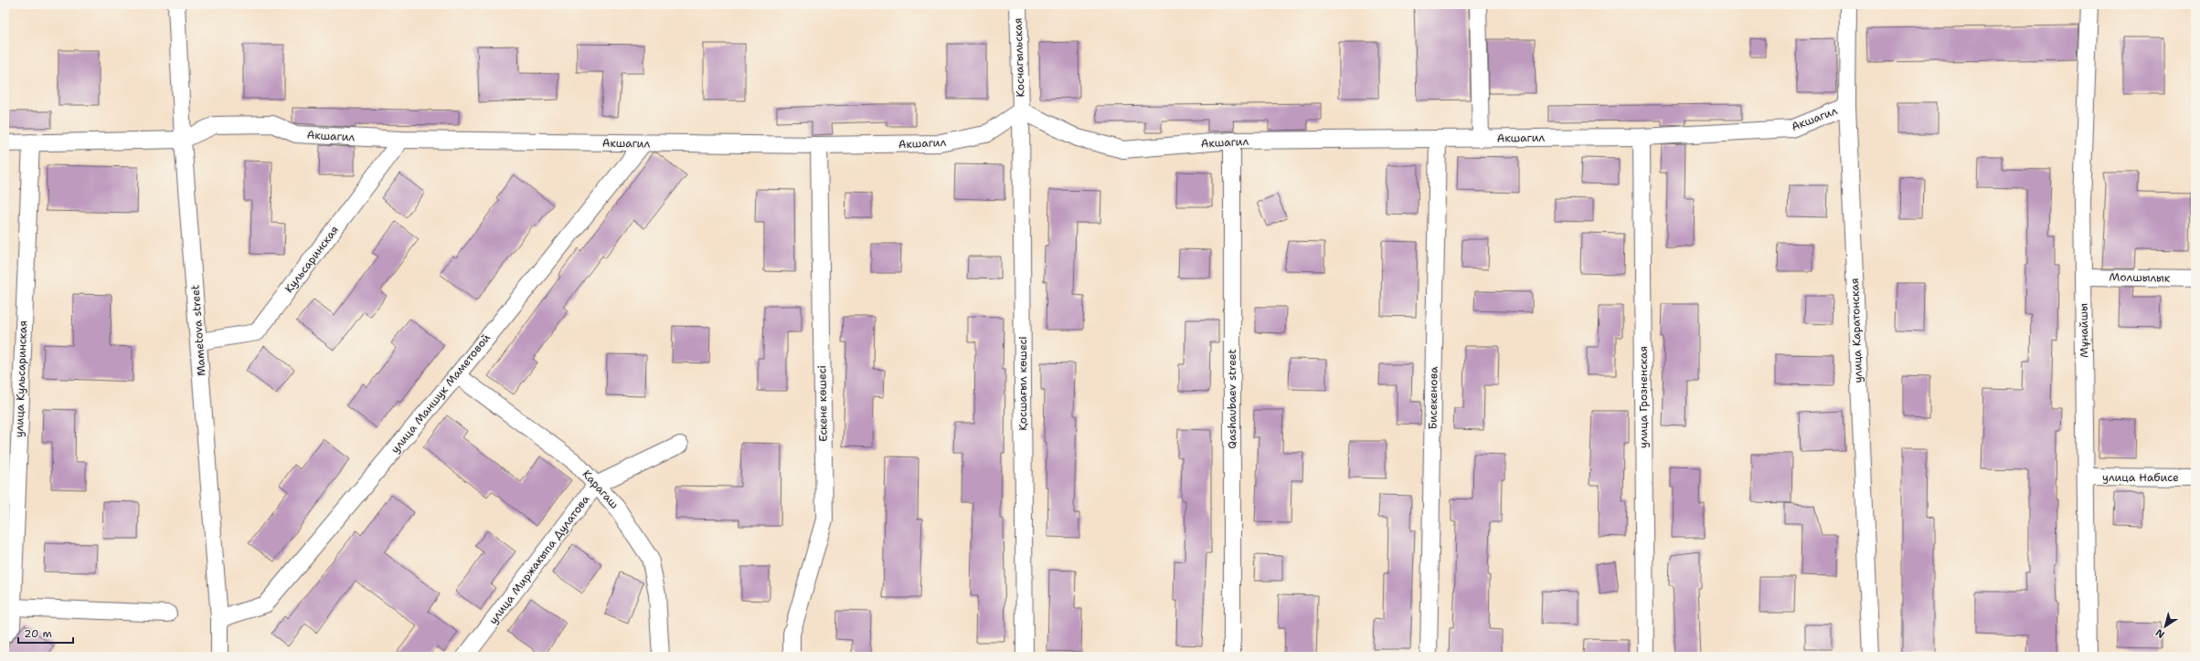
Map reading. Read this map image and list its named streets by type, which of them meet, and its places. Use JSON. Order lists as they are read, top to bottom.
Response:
{
  "streets": {
    "street": [
      "Косчагыльская",
      "Акшагил",
      "Кульсаринская",
      "Молшылык",
      "Mametova street",
      "улица Каратонская",
      "Мұнайшы",
      "улица Кульсаринская",
      "Қосшағыл көшесі",
      "улица Маншук Маметовой",
      "улица Грозненская",
      "Бисекенова",
      "Qashaubaev street",
      "Ескене көшесі",
      "улица Набисе",
      "Карагаш",
      "улица Миржакыпа Дулатова"
    ]
  },
  "crossings": [
    ["Косчагыльская", "Акшагил"],
    ["Косчагыльская", "Қосшағыл көшесі"],
    ["Акшагил", "Кульсаринская"],
    ["Акшагил", "Mametova street"],
    ["Акшагил", "улица Каратонская"],
    ["Акшагил", "улица Кульсаринская"],
    ["Акшагил", "Қосшағыл көшесі"],
    ["Акшагил", "улица Маншук Маметовой"],
    ["Акшагил", "улица Грозненская"],
    ["Акшагил", "Бисекенова"],
    ["Акшагил", "Qashaubaev street"],
    ["Акшагил", "Ескене көшесі"],
    ["Кульсаринская", "Mametova street"],
    ["Молшылык", "Мұнайшы"],
    ["Mametova street", "улица Маншук Маметовой"],
    ["Мұнайшы", "улица Набисе"],
    ["улица Маншук Маметовой", "Карагаш"],
    ["Карагаш", "улица Миржакыпа Дулатова"]
  ],
  "scale_bar": "20 m",
  "north": "bottom left"
}
